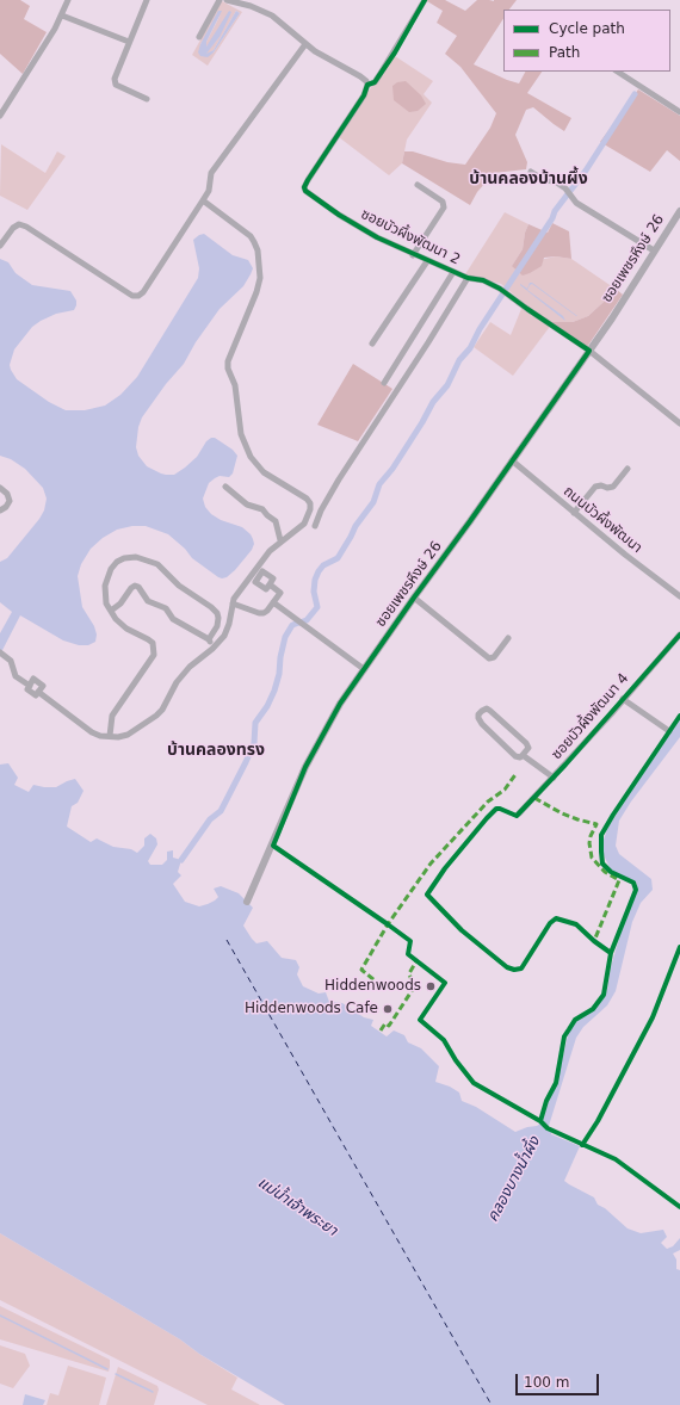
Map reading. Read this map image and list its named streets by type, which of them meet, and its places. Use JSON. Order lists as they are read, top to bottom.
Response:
{
  "streets": {
    "street": [
      "ซอยบัวผึ้งพัฒนา 2",
      "ซอยเพชรหึงษ์ 26",
      "ถนนบัวผึ้งพัฒนา",
      "ซอยบัวผึ้งพัฒนา 4"
    ]
  },
  "crossings": [
    ["ซอยบัวผึ้งพัฒนา 2", "ซอยเพชรหึงษ์ 26"],
    ["ซอยเพชรหึงษ์ 26", "ถนนบัวผึ้งพัฒนา"]
  ],
  "districts": ["บ้านคลองบ้านผึ้ง", "บ้านคลองทรง"],
  "water": ["คลองบางน้ำผึ้ง", "แม่น้ำเจ้าพระยา"],
  "places": ["Hiddenwoods", "Hiddenwoods Cafe"],
  "legend": ["Cycle path", "Path"],
  "scale_bar": "100 m"
}
